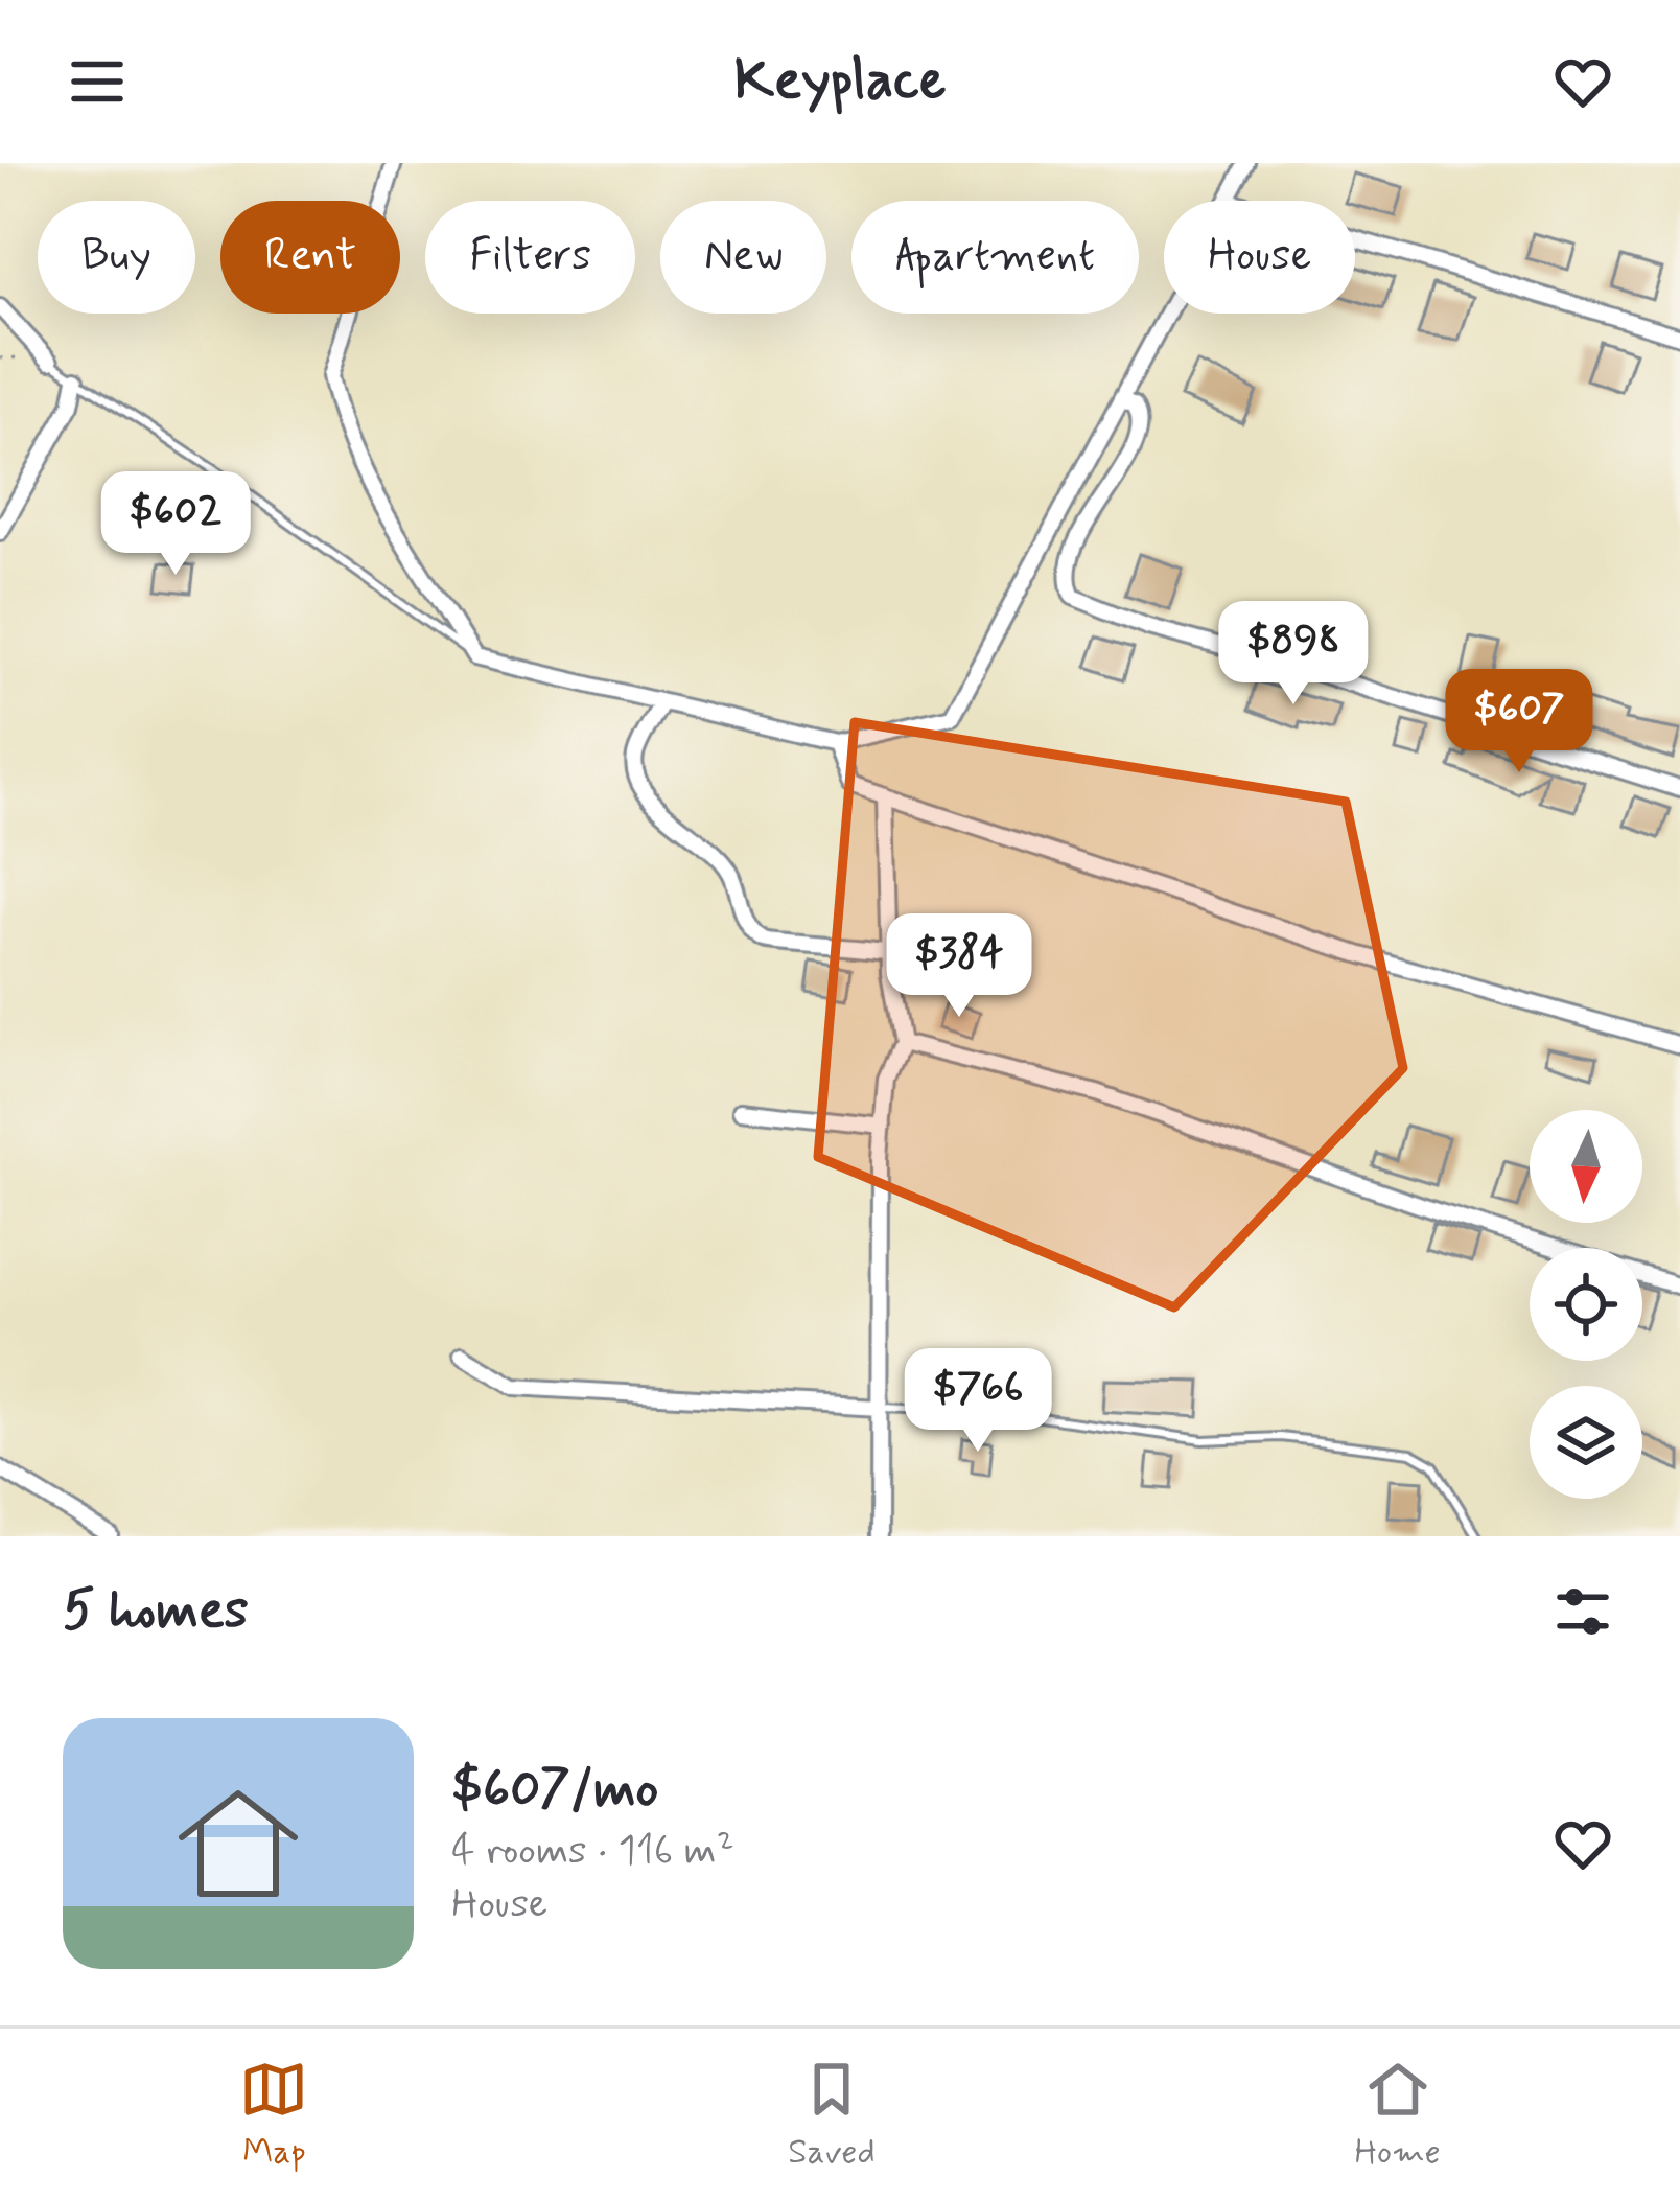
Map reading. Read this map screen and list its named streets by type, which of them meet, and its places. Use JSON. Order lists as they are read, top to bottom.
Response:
{
  "north": "bottom",
  "page": {
    "header": "Keyplace",
    "chip": [
      "Buy",
      "Rent",
      "Filters",
      "New",
      "Apartment",
      "House"
    ],
    "price": [
      "$602",
      "$898",
      "$607",
      "$384",
      "$766"
    ],
    "heading": "5 homes",
    "list": [
      {
        "name": "$607/mo",
        "note": "4 rooms · 116 m² · House"
      }
    ],
    "tabs": ["Map", "Saved", "Home"]
  }
}
